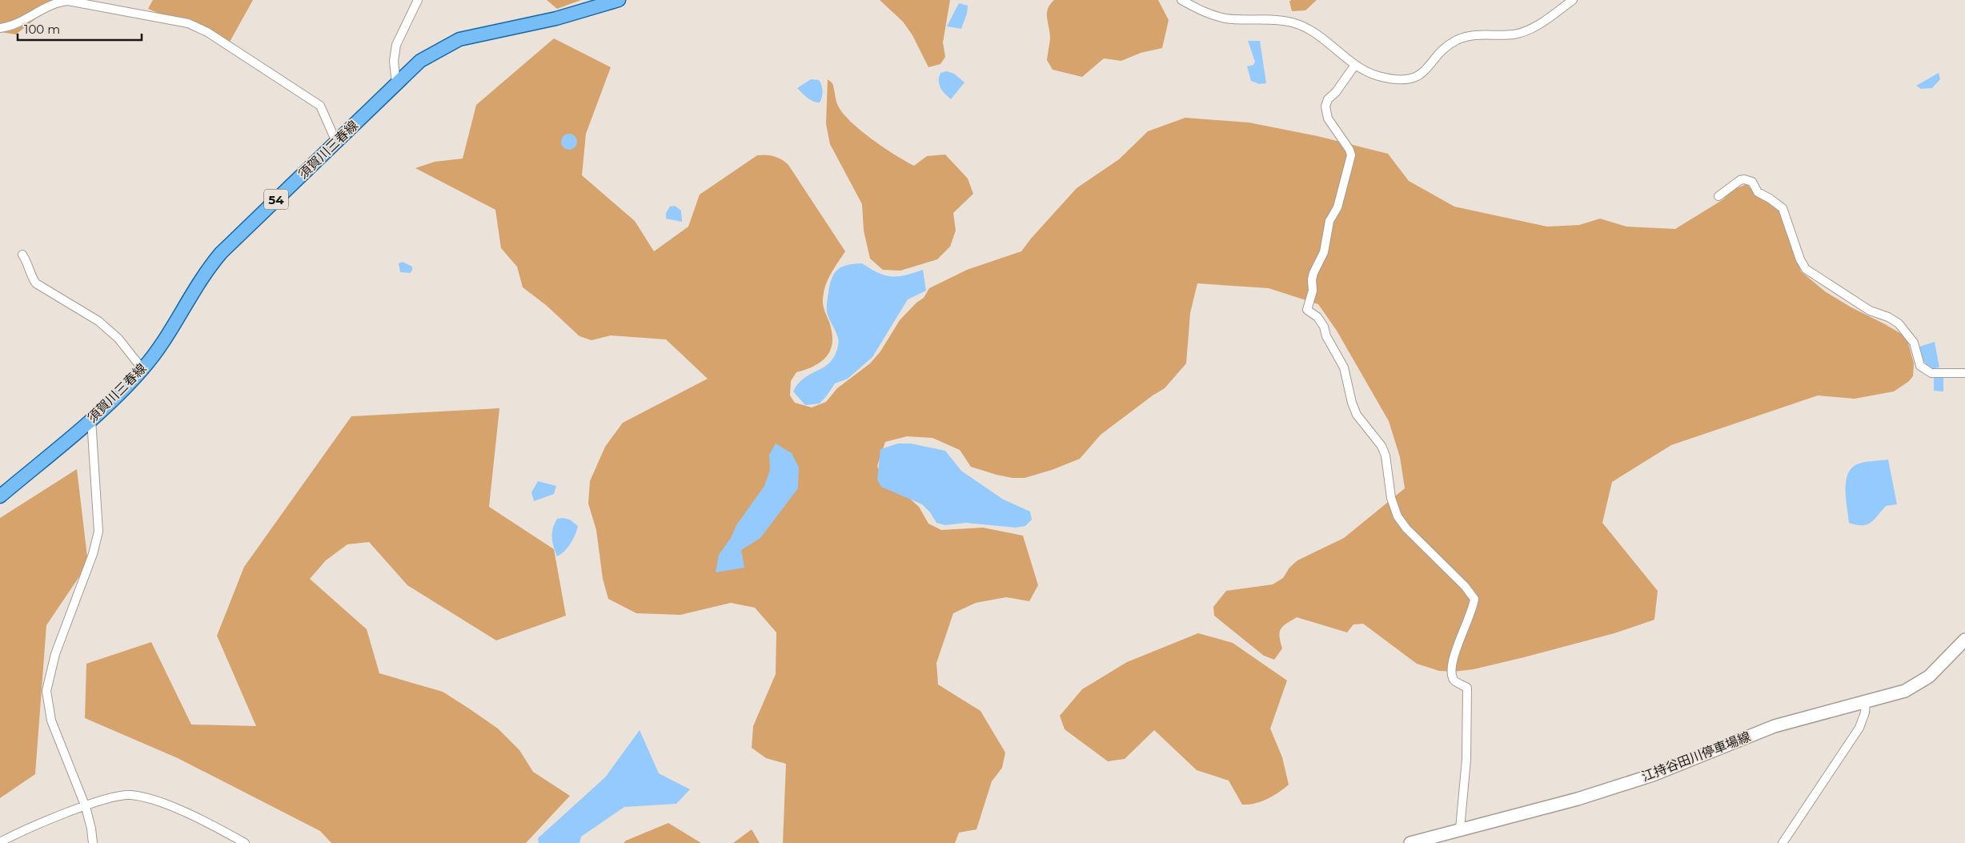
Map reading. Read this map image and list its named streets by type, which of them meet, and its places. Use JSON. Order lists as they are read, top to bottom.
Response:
{
  "streets": {
    "main road": ["須賀川三春線", "54", "江持谷田川停車場線"]
  },
  "scale_bar": "100 m"
}
